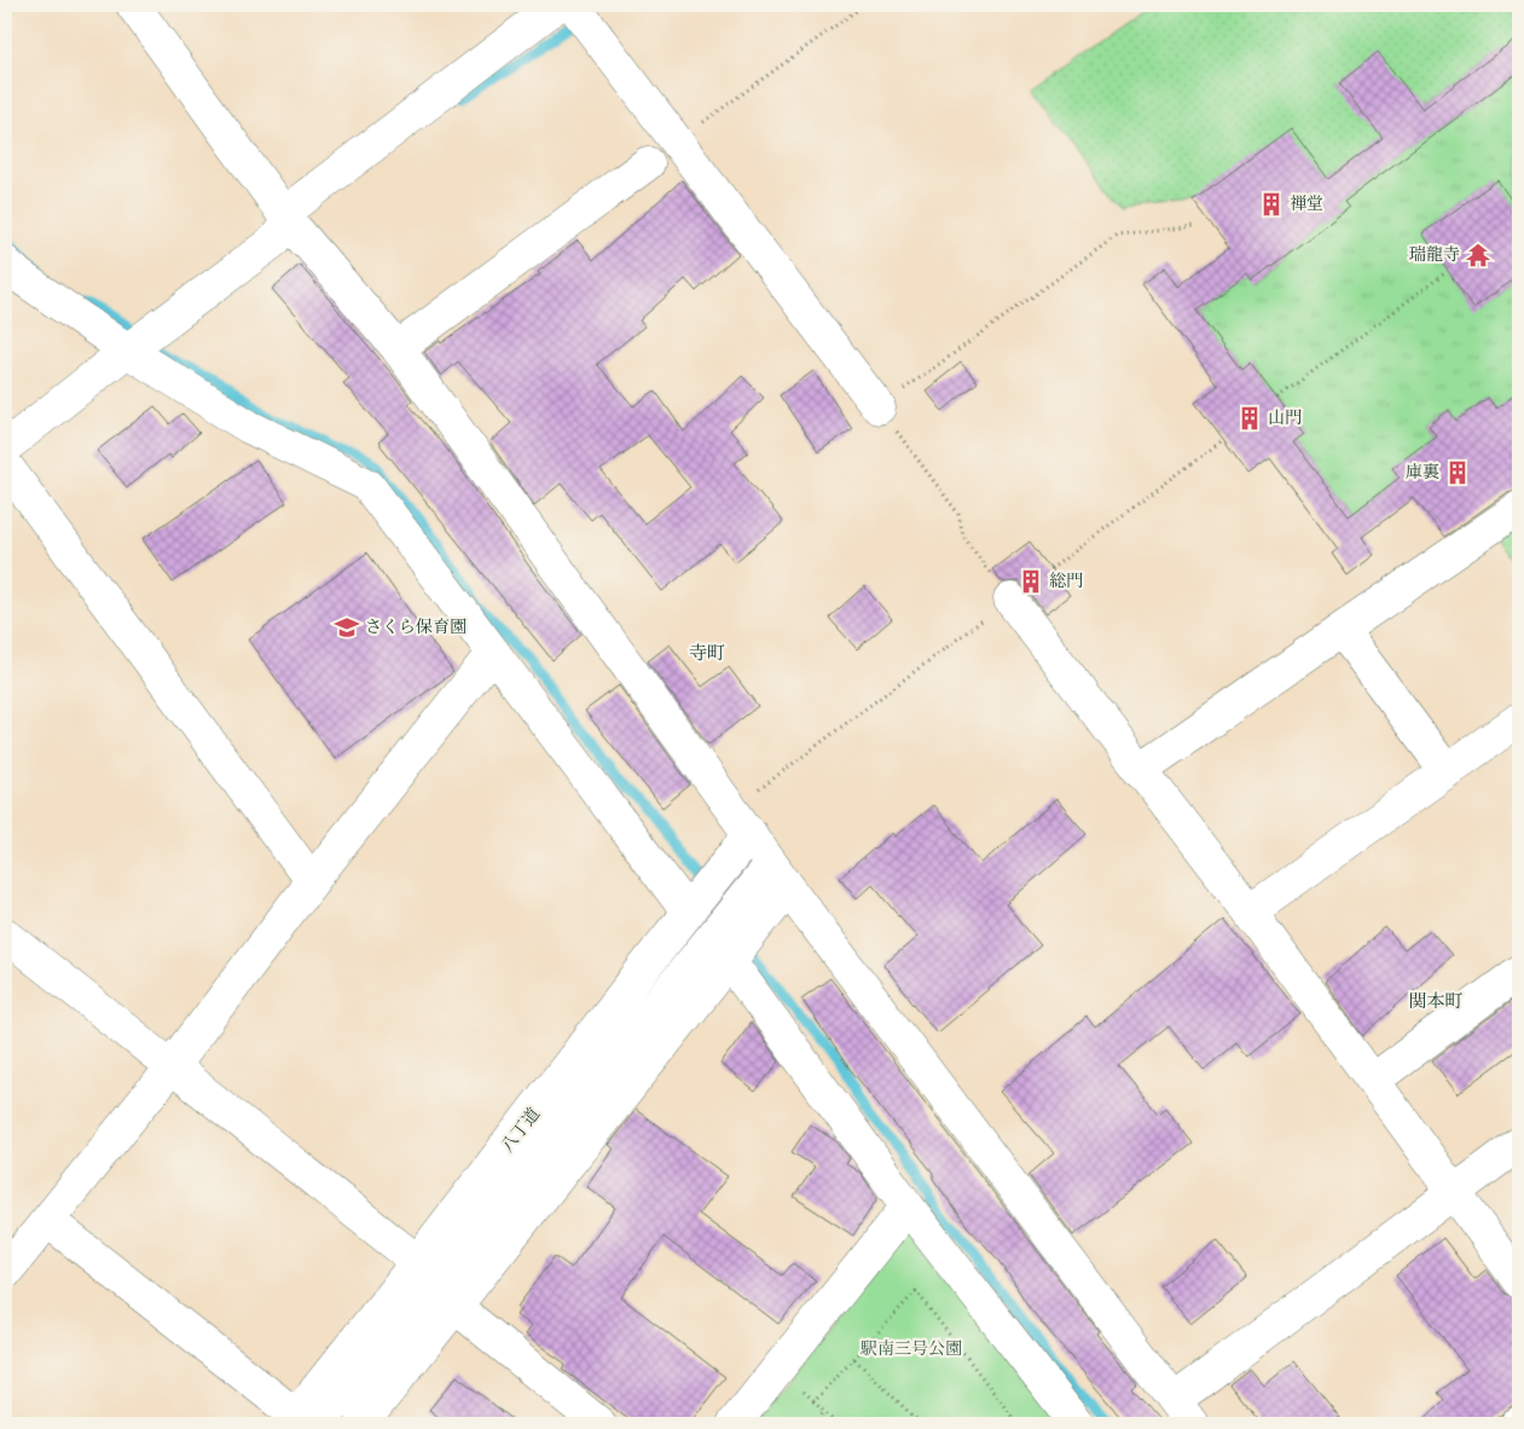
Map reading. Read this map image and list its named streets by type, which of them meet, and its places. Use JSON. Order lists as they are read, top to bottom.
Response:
{
  "streets": {
    "street": ["八丁道"]
  },
  "districts": ["寺町", "関本町"],
  "parks": ["駅南三号公園"],
  "places": {
    "building": [
      "禅堂",
      "山門",
      "庫裏",
      "総門"
    ],
    "temple": ["瑞龍寺"],
    "school or university": ["さくら保育園"]
  }
}
